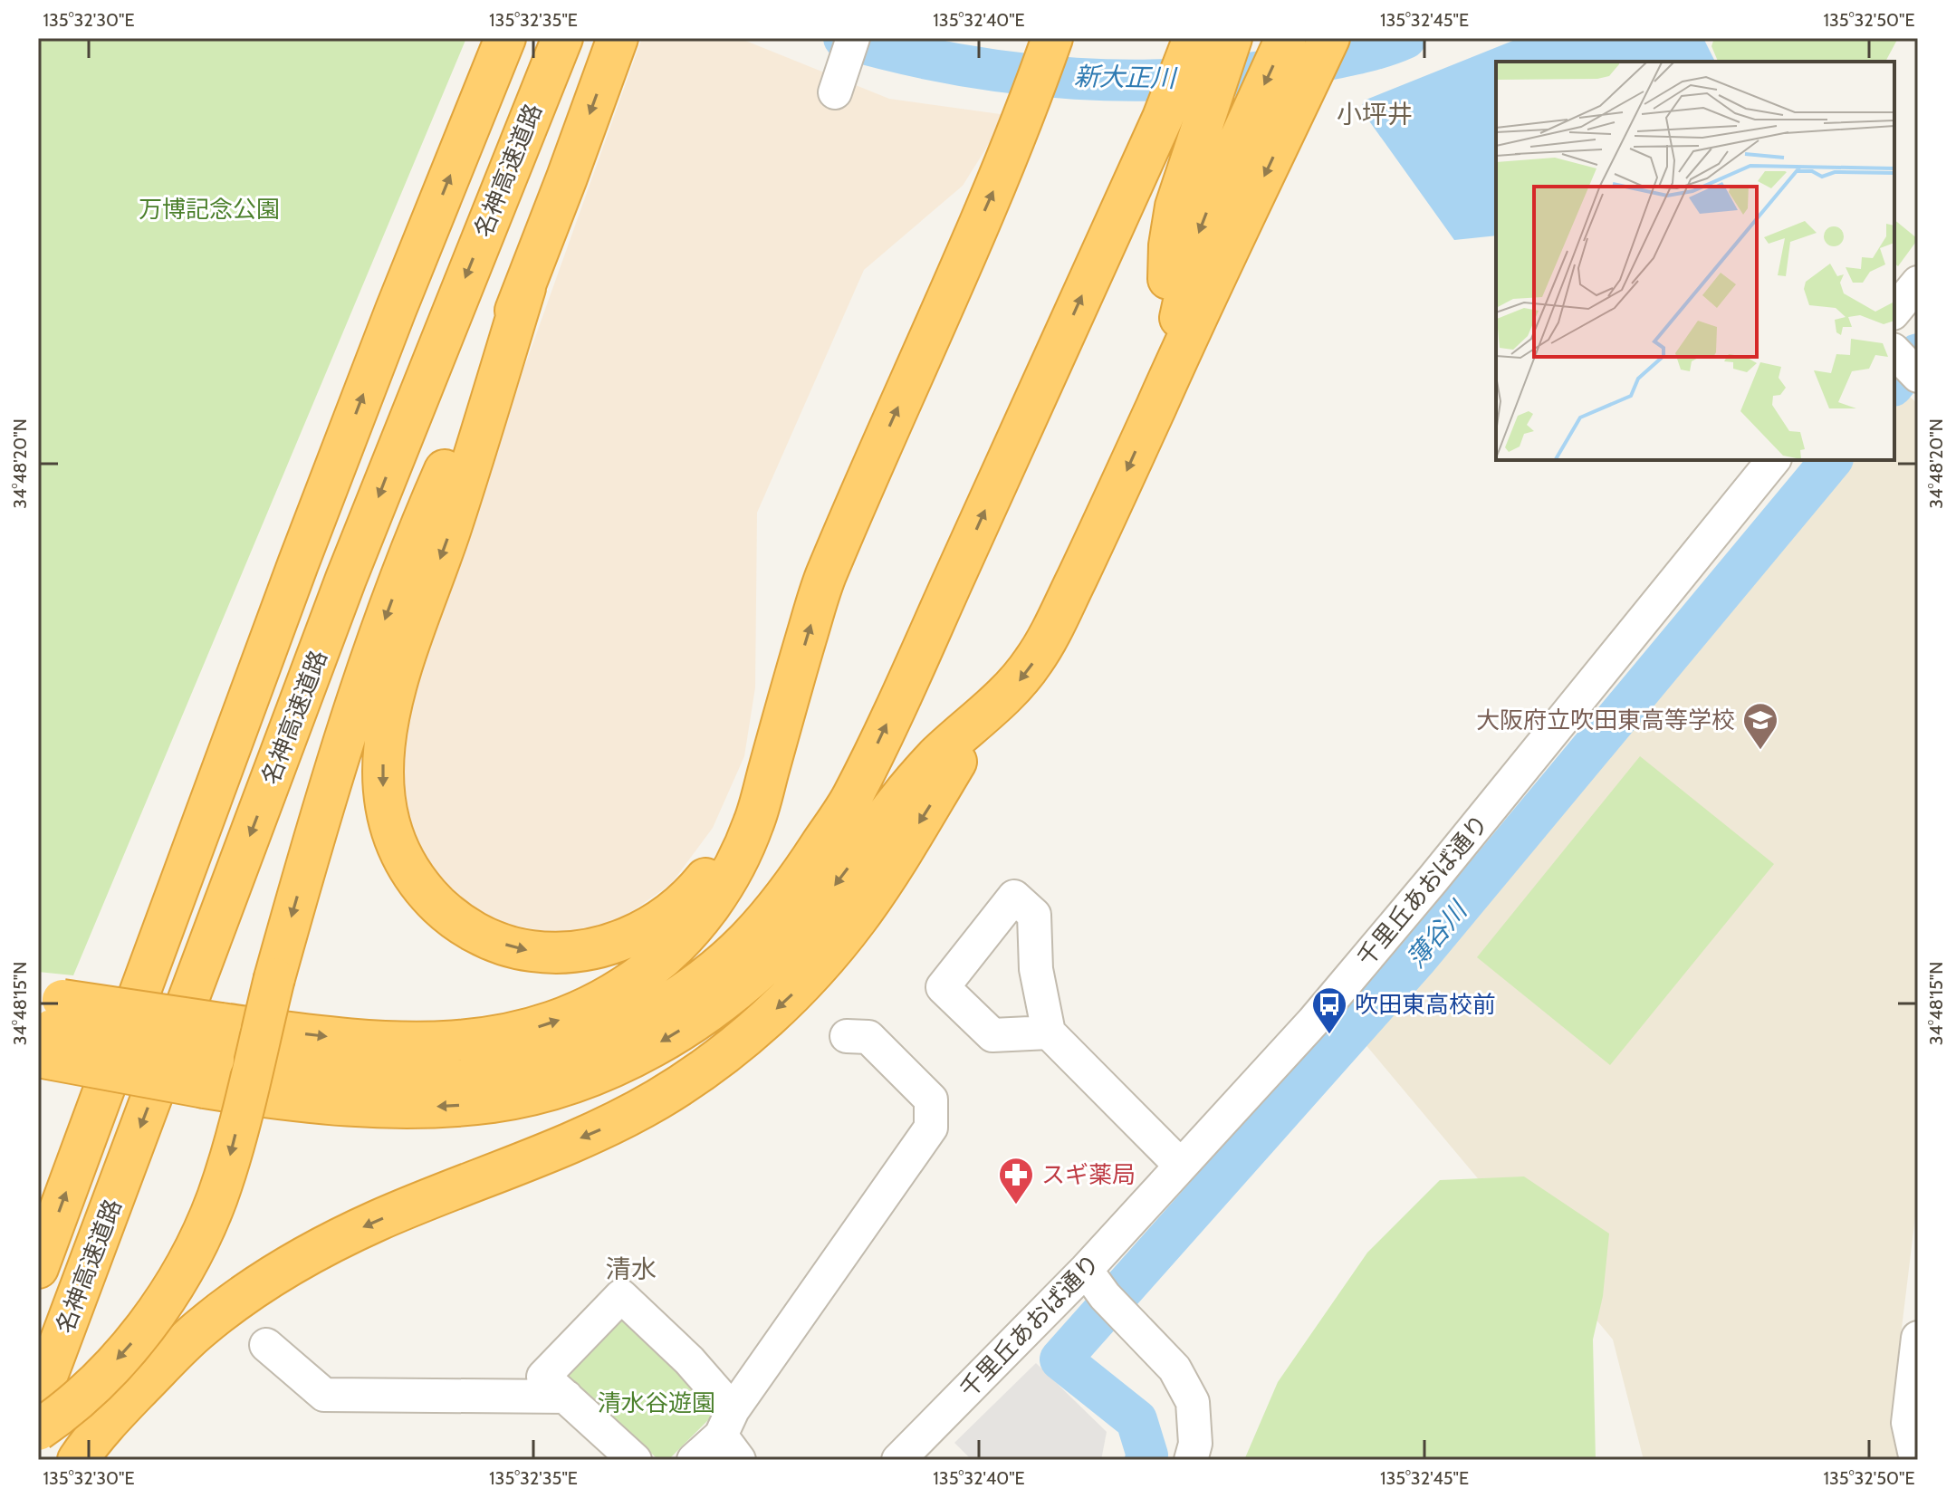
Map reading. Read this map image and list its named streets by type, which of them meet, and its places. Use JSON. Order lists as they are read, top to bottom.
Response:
{
  "streets": {
    "highway": ["名神高速道路"],
    "street": ["千里丘あおば通り"]
  },
  "districts": ["小坪井", "清水"],
  "water": ["新大正川", "薄谷川"],
  "parks": ["万博記念公園", "清水谷遊園"],
  "places": {
    "school or university": ["大阪府立吹田東高等学校"],
    "bus stop": ["吹田東高校前"],
    "pharmacy": ["スギ薬局"]
  },
  "coordinates": [
    "135°32'30\"E",
    "135°32'35\"E",
    "135°32'40\"E",
    "135°32'45\"E",
    "135°32'50\"E",
    "34°48'20\"N",
    "34°48'15\"N"
  ]
}
